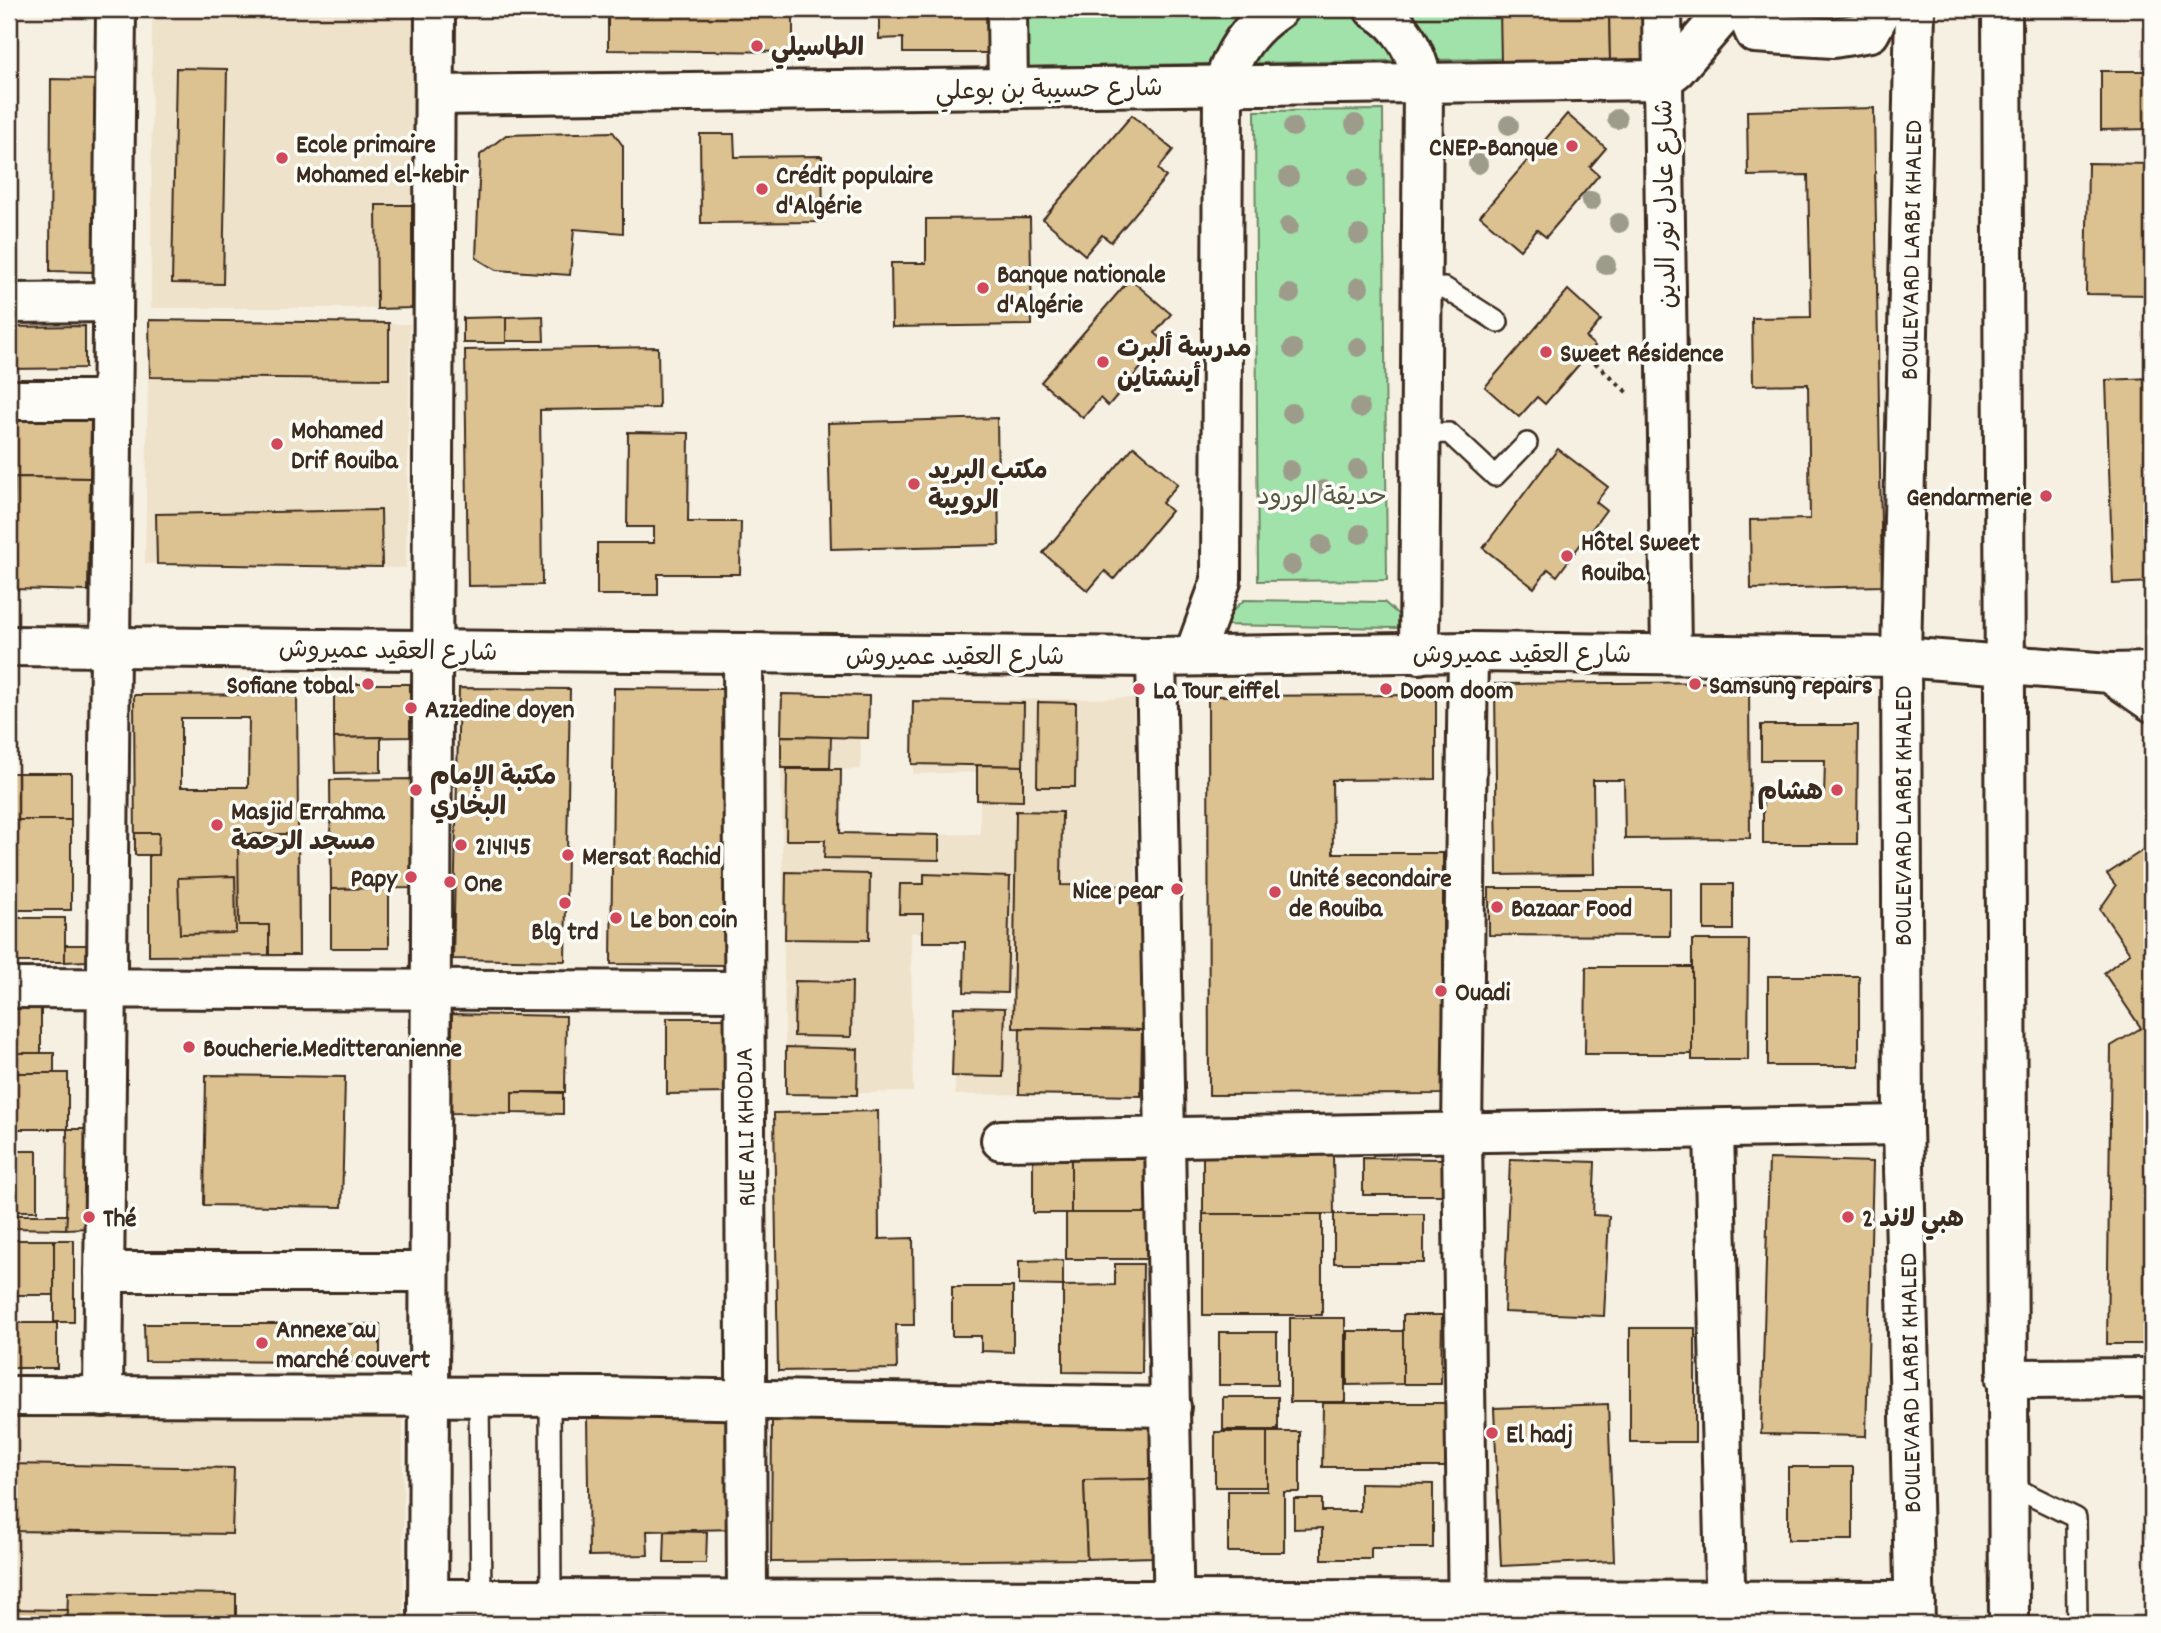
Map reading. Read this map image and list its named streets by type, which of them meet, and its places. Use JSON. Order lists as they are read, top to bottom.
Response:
{
  "streets": {
    "street": [
      "شارع حسيبة بن بوعلي",
      "شارع عادل نور الدين",
      "BOULEVARD LARBI KHALED",
      "شارع العقيد عميروش",
      "RUE ALI KHODJA"
    ]
  },
  "crossings": [
    ["شارع حسيبة بن بوعلي", "شارع عادل نور الدين"],
    ["شارع عادل نور الدين", "شارع العقيد عميروش"],
    ["BOULEVARD LARBI KHALED", "شارع العقيد عميروش"],
    ["شارع العقيد عميروش", "RUE ALI KHODJA"]
  ],
  "parks": ["حديقة الورود"],
  "places": [
    "الطاسيلي",
    "CNEP-Banque",
    "Ecole primaire Mohamed el-kebir",
    "Crédit populaire d'Algérie",
    "Banque nationale d'Algérie",
    "Sweet Résidence",
    "مدرسة ألبرت أينشتاين",
    "Mohamed Drif Rouiba",
    "مكتب البريد الرويبة",
    "Gendarmerie",
    "Hôtel Sweet Rouiba",
    "Sofiane tobal",
    "Samsung repairs",
    "La Tour eiffel",
    "Doom doom",
    "Azzedine doyen",
    "مكتبة الإمام البخاري",
    "هشام",
    "Masjid Errahma مسجد الرحمة",
    "214145",
    "Mersat Rachid",
    "Papy",
    "One",
    "Nice pear",
    "Unité secondaire de Rouiba",
    "Blg trd",
    "Bazaar Food",
    "Le bon coin",
    "Ouadi",
    "Boucherie.Meditteranienne",
    "Thé",
    "هبي لاند 2",
    "Annexe au marché couvert",
    "El hadj"
  ]
}
